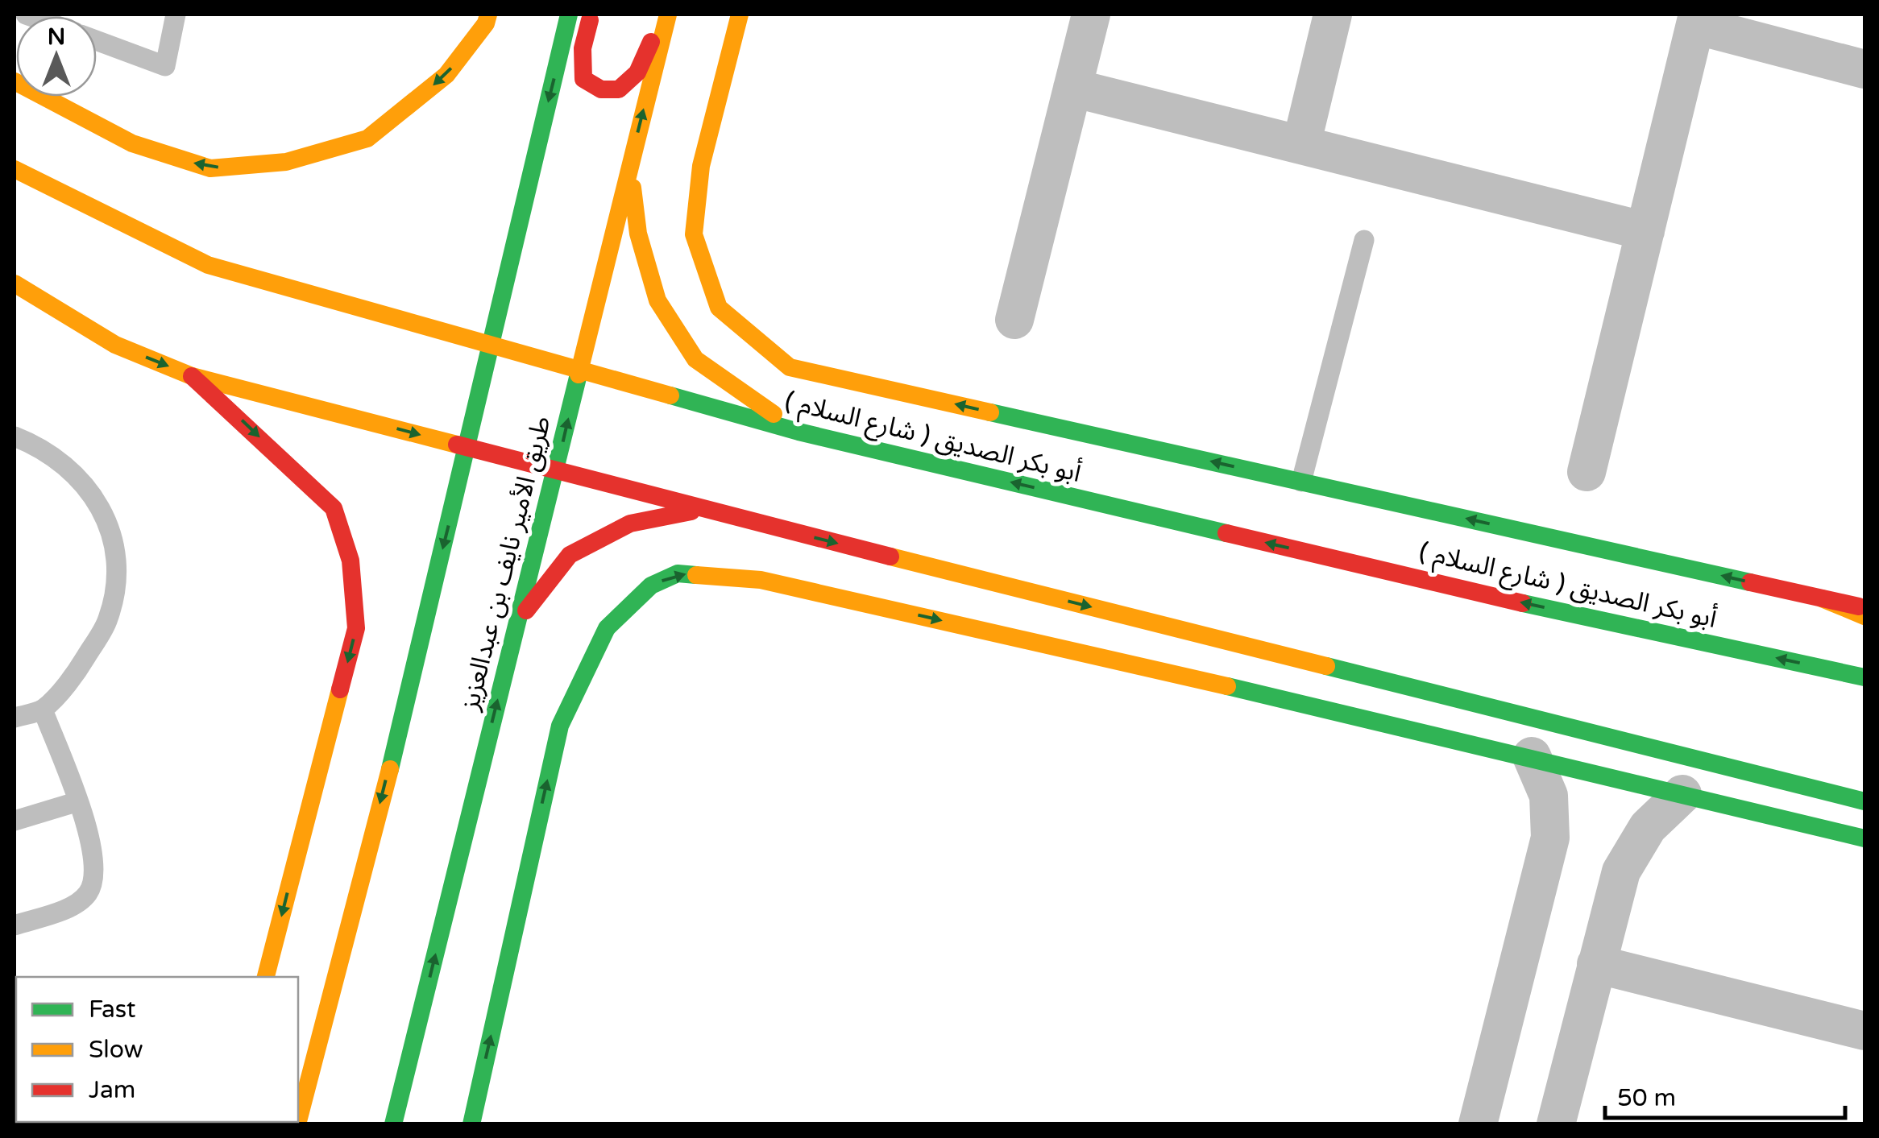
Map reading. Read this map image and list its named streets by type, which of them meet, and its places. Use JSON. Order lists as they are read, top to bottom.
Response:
{
  "streets": {
    "main road": ["( شارع السلام ) أبو بكر الصديق", "طريق الأمير نايف بن عبدالعزيز"]
  },
  "crossings": [
    ["( شارع السلام ) أبو بكر الصديق", "طريق الأمير نايف بن عبدالعزيز"]
  ],
  "legend": ["Fast", "Slow", "Jam"],
  "scale_bar": "50 m",
  "north": "top"
}
